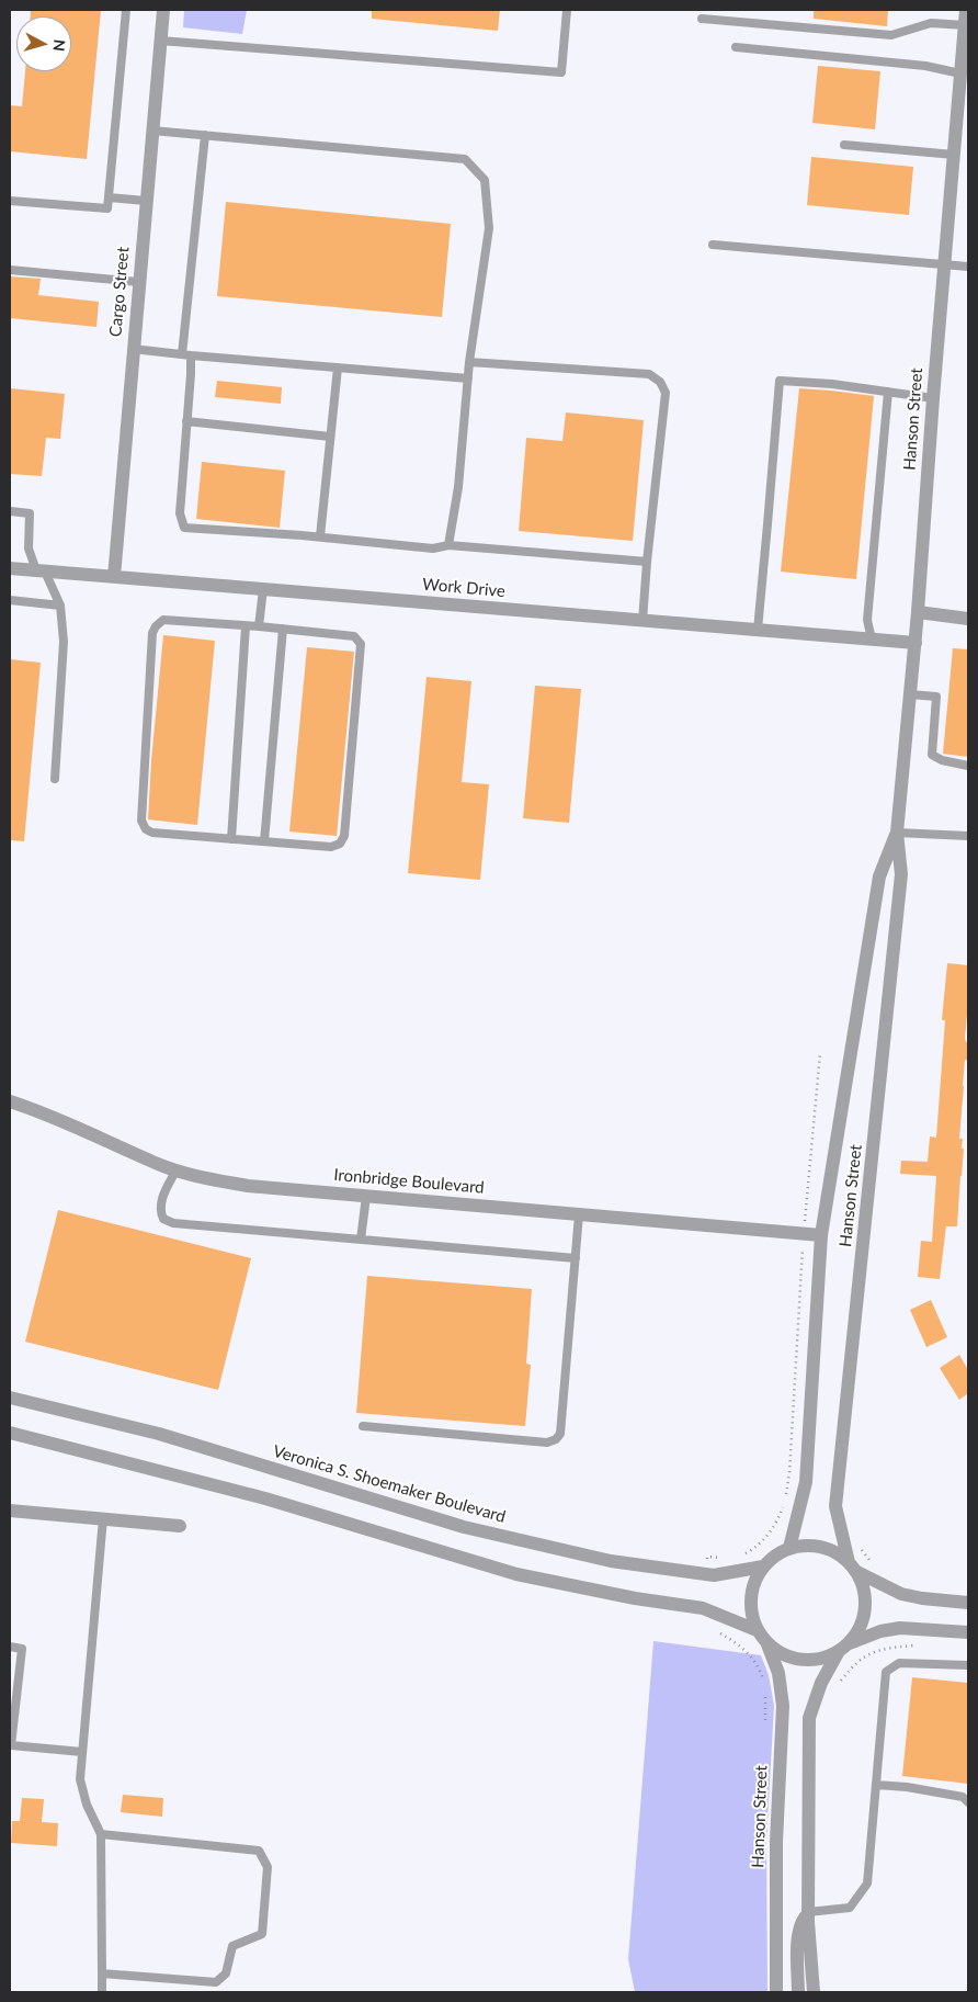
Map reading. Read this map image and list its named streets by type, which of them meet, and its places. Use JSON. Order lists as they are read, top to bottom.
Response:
{
  "streets": {
    "street": [
      "Cargo Street",
      "Hanson Street",
      "Work Drive",
      "Ironbridge Boulevard",
      "Veronica S. Shoemaker Boulevard"
    ]
  },
  "crossings": [
    ["Cargo Street", "Work Drive"],
    ["Hanson Street", "Work Drive"],
    ["Hanson Street", "Ironbridge Boulevard"],
    ["Hanson Street", "Veronica S. Shoemaker Boulevard"]
  ],
  "north": "right"
}
